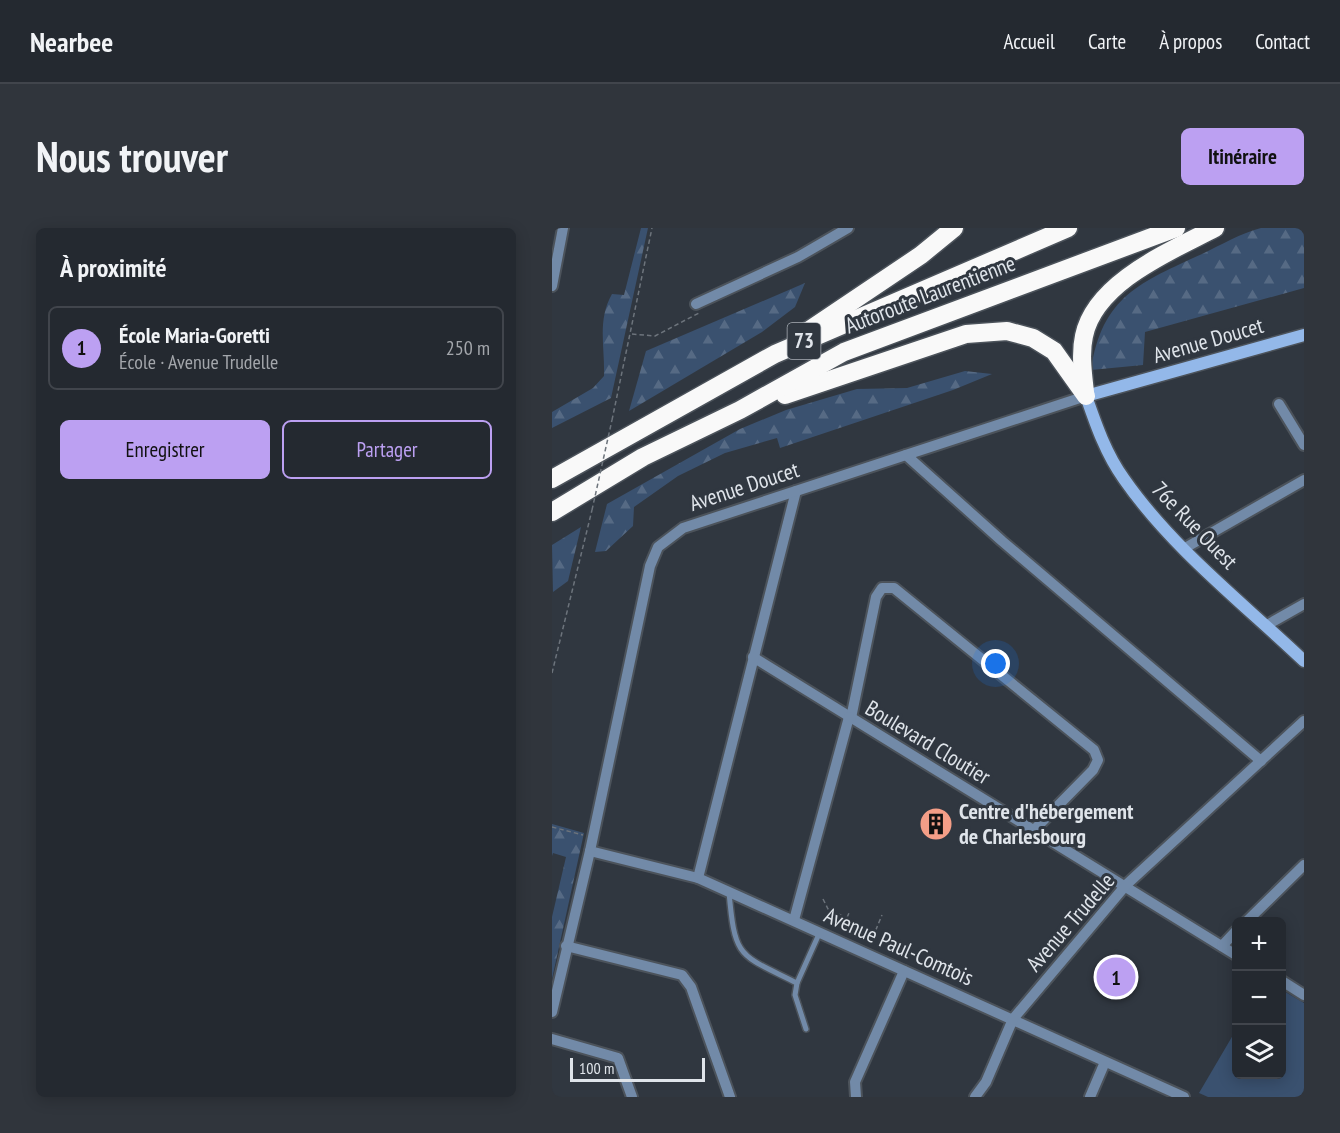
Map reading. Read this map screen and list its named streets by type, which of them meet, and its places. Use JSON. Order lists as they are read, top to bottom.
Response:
{
  "streets": {
    "highway": ["Autoroute Laurentienne", "73"],
    "street": [
      "Avenue Doucet",
      "76e Rue Ouest",
      "Boulevard Cloutier",
      "Avenue Trudelle",
      "Avenue Paul-Comtois"
    ]
  },
  "crossings": [
    ["Avenue Doucet", "76e Rue Ouest"],
    ["Avenue Doucet", "Avenue Paul-Comtois"],
    ["Boulevard Cloutier", "Avenue Trudelle"],
    ["Avenue Trudelle", "Avenue Paul-Comtois"]
  ],
  "places": {
    "building": ["Centre d'hébergement de Charlesbourg"]
  },
  "scale_bar": "100 m",
  "page": {
    "header": "Nearbee",
    "nav": [
      "Accueil",
      "Carte",
      "À propos",
      "Contact"
    ],
    "buttons": [
      "Itinéraire",
      ["Enregistrer", "Partager"]
    ],
    "title": "Nous trouver",
    "heading": "À proximité",
    "list": [
      {
        "mark": "1",
        "name": "École Maria-Goretti",
        "note": "École · Avenue Trudelle",
        "value": "250 m"
      }
    ],
    "map_buttons": ["+", "−"],
    "pins": "1",
    "scale": "100 m"
  }
}
